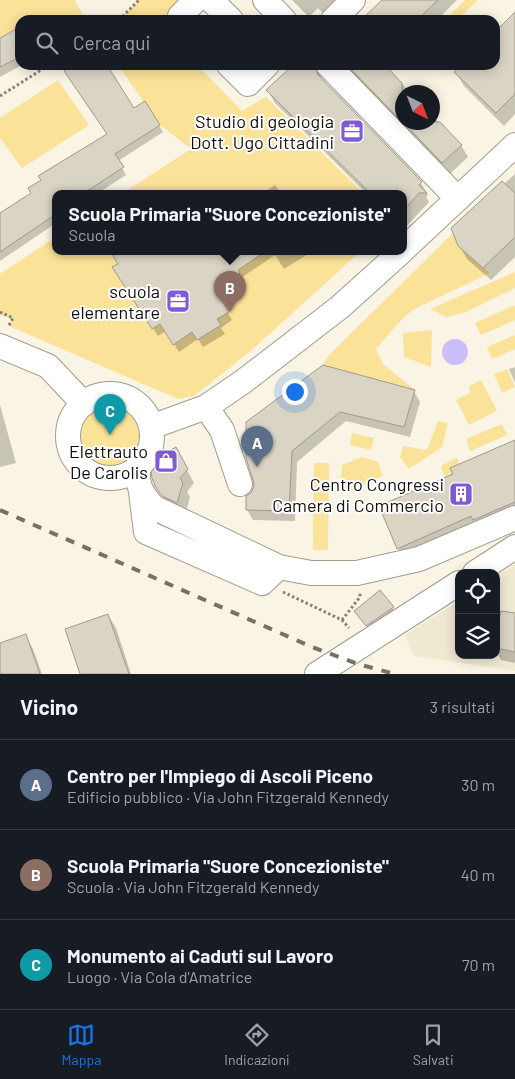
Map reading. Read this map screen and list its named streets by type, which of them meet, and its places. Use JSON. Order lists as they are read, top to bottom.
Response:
{
  "places": {
    "office": ["Studio di geologia Dott. Ugo Cittadini", "scuola elementare"],
    "shop": ["Elettrauto De Carolis"],
    "building": ["Centro Congressi Camera di Commercio"]
  },
  "north": "bottom right",
  "page": {
    "search": "Cerca qui",
    "popup": ["Scuola Primaria \"Suore Concezioniste\"", "Scuola"],
    "pins": ["B", "C", "A"],
    "heading": ["Vicino", "3 risultati"],
    "list": [
      {
        "mark": "A",
        "name": "Centro per l'Impiego di Ascoli Piceno",
        "note": "Edificio pubblico · Via John Fitzgerald Kennedy",
        "value": "30 m"
      },
      {
        "mark": "B",
        "name": "Scuola Primaria \"Suore Concezioniste\"",
        "note": "Scuola · Via John Fitzgerald Kennedy",
        "value": "40 m"
      },
      {
        "mark": "C",
        "name": "Monumento ai Caduti sul Lavoro",
        "note": "Luogo · Via Cola d'Amatrice",
        "value": "70 m"
      }
    ],
    "nav": ["Mappa", "Indicazioni", "Salvati"]
  }
}
